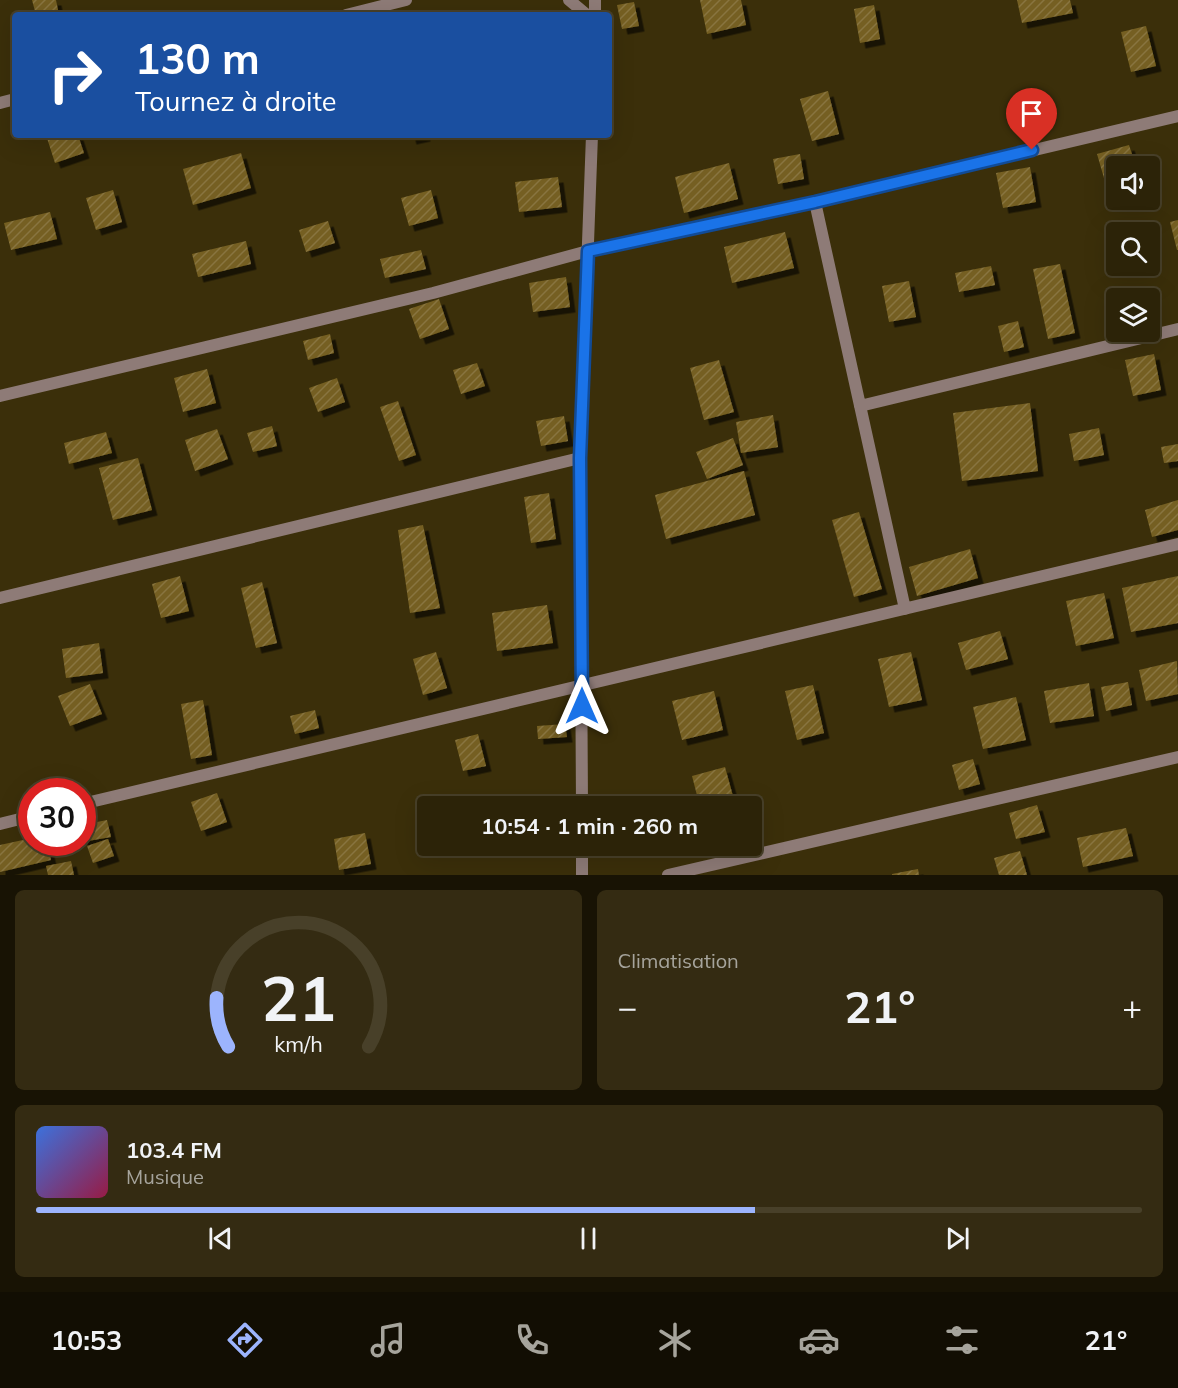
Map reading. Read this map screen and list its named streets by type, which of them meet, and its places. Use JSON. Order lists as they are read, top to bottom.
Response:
{
  "page": {
    "turn": ["130 m", "Tournez à droite"],
    "limit": "30",
    "trip": "10:54 · 1 min · 260 m",
    "tile": "Climatisation",
    "heat": ["−", "21°", "+"],
    "song": ["103.4 FM", "Musique"],
    "tabs": ["10:53", "21°"],
    "gauge": ["21", "km/h"]
  }
}
